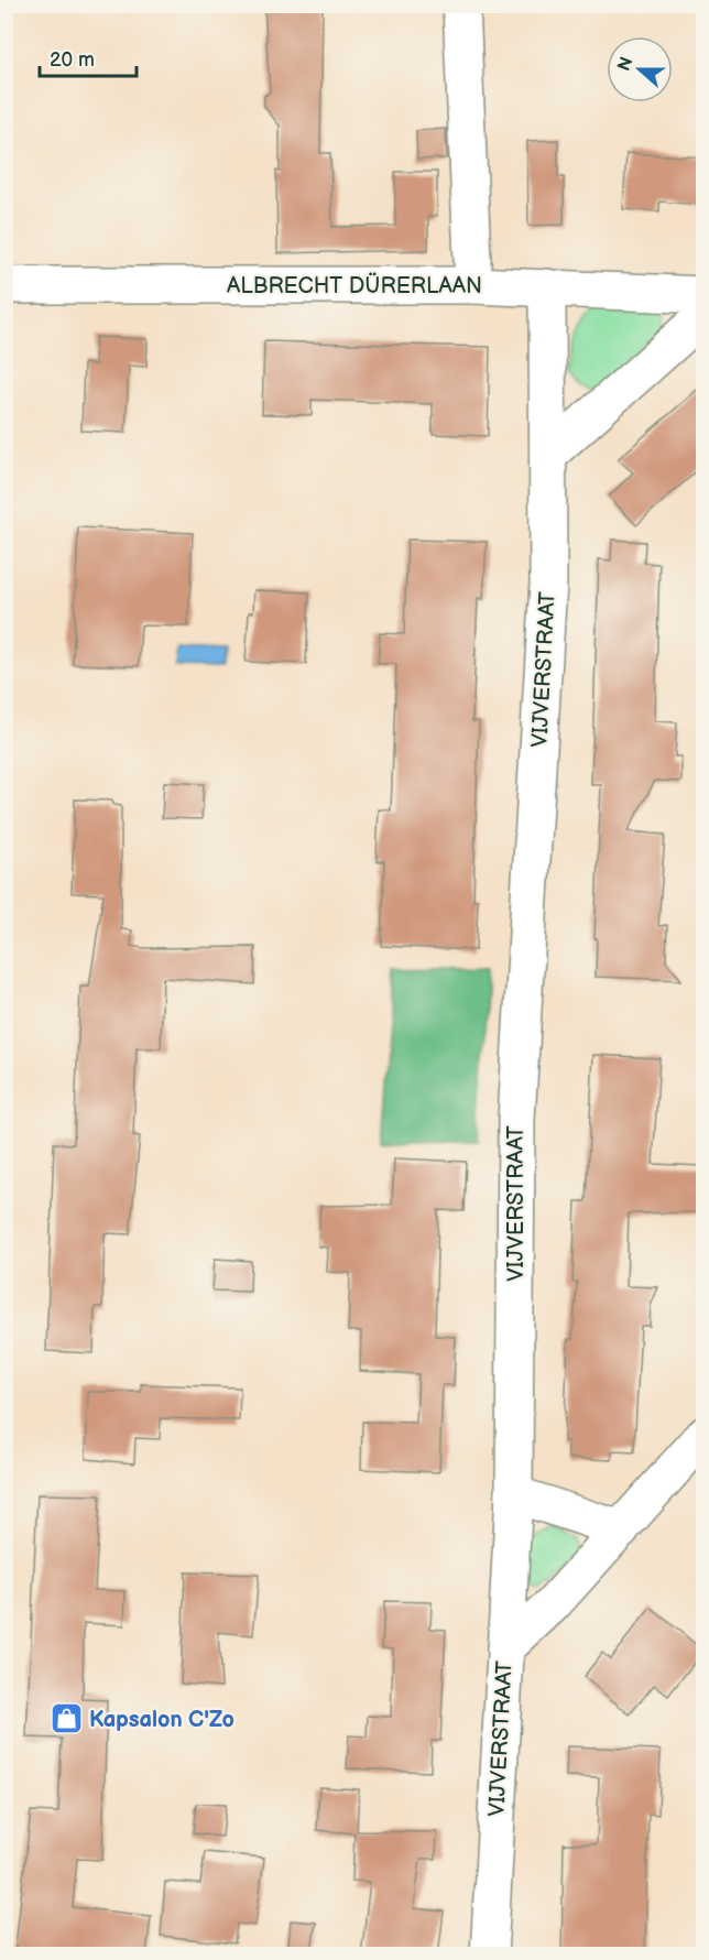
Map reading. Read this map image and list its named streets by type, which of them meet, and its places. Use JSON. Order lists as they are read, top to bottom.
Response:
{
  "streets": {
    "street": ["ALBRECHT DÜRERLAAN", "VIJVERSTRAAT"]
  },
  "crossings": [
    ["ALBRECHT DÜRERLAAN", "VIJVERSTRAAT"]
  ],
  "places": {
    "shop": ["Kapsalon C'Zo"]
  },
  "scale_bar": "20 m",
  "north": "left"
}
